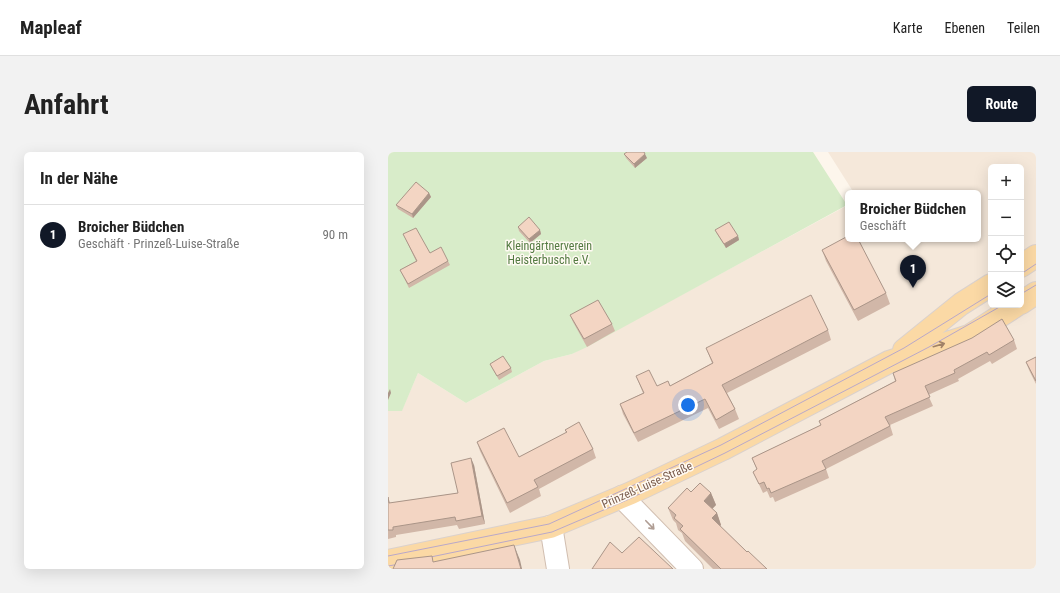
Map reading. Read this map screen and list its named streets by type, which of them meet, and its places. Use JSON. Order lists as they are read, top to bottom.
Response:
{
  "streets": {
    "main road": ["Prinzeß-Luise-Straße"]
  },
  "parks": ["Kleingärtnerverein Heisterbusch e.V."],
  "page": {
    "header": "Mapleaf",
    "nav": ["Karte", "Ebenen", "Teilen"],
    "buttons": "Route",
    "title": "Anfahrt",
    "heading": "In der Nähe",
    "map_buttons": ["+", "−"],
    "popup": ["Broicher Büdchen", "Geschäft"],
    "list": [
      {
        "mark": "1",
        "name": "Broicher Büdchen",
        "note": "Geschäft · Prinzeß-Luise-Straße",
        "value": "90 m"
      }
    ],
    "pins": "1"
  }
}
